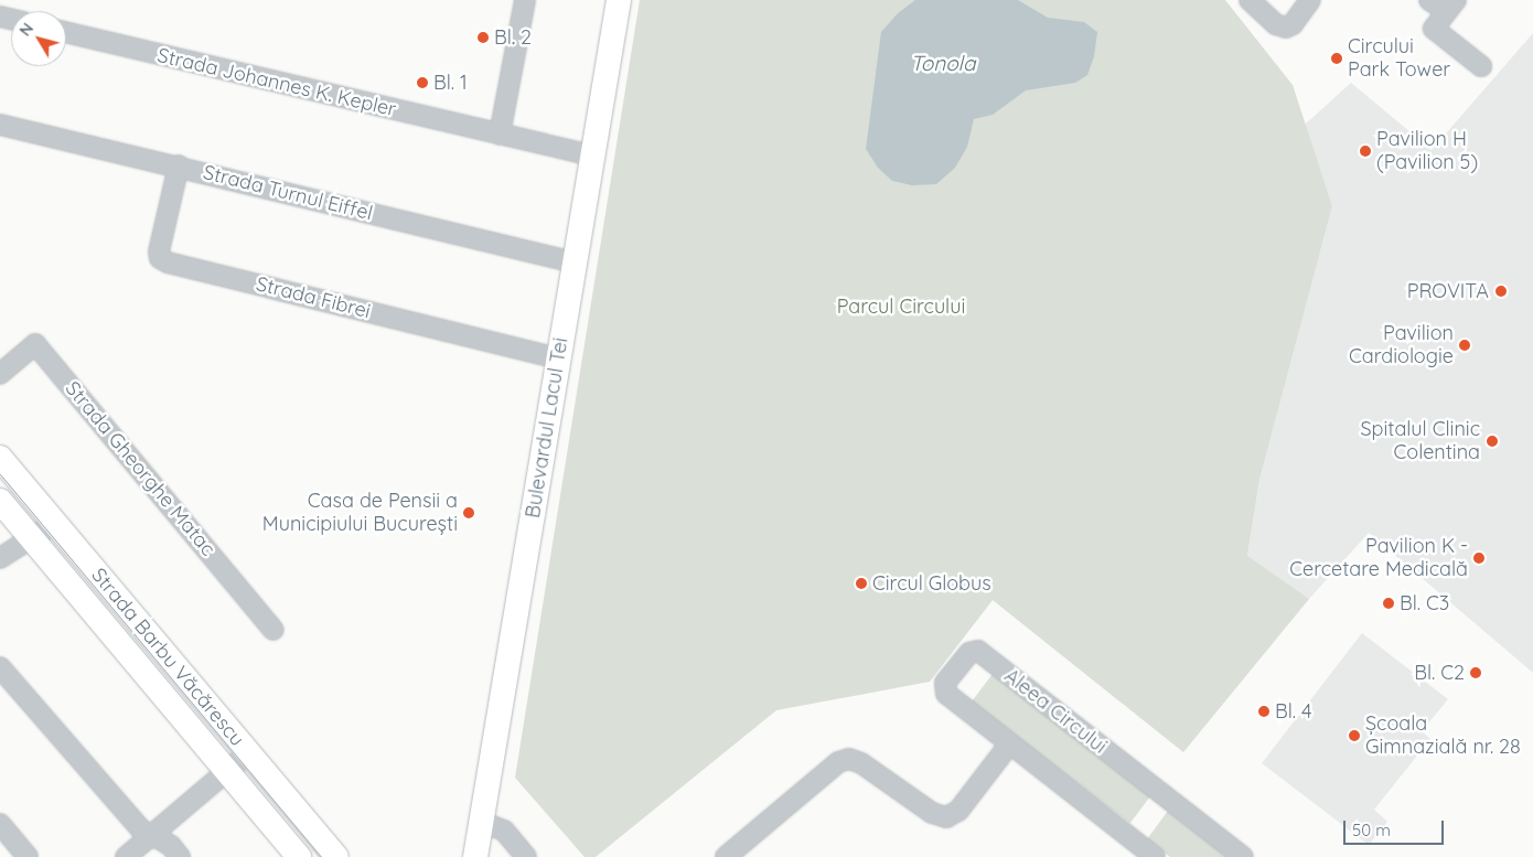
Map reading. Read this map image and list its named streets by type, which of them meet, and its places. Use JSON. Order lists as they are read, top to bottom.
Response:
{
  "streets": {
    "main road": ["Bulevardul Lacul Tei", "Strada Barbu Văcărescu"],
    "street": [
      "Strada Johannes K. Kepler",
      "Strada Turnul Eiffel",
      "Strada Fibrei",
      "Strada Gheorghe Matac",
      "Aleea Circului"
    ]
  },
  "crossings": [
    ["Strada Johannes K. Kepler", "Bulevardul Lacul Tei"],
    ["Strada Turnul Eiffel", "Strada Fibrei"],
    ["Strada Turnul Eiffel", "Bulevardul Lacul Tei"],
    ["Strada Fibrei", "Bulevardul Lacul Tei"]
  ],
  "water": ["Tonola"],
  "parks": ["Parcul Circului"],
  "places": [
    "Bl. 2",
    "Circului Park Tower",
    "Bl. 1",
    "Pavilion H (Pavilion 5)",
    "PROVITA",
    "Pavilion Cardiologie",
    "Spitalul Clinic Colentina",
    "Casa de Pensii a Municipiului București",
    "Pavilion K - Cercetare Medicală",
    "Circul Globus",
    "Bl. C3",
    "Bl. C2",
    "Bl. 4",
    "Școala Gimnazială nr. 28"
  ],
  "scale_bar": "50 m",
  "north": "top left"
}
